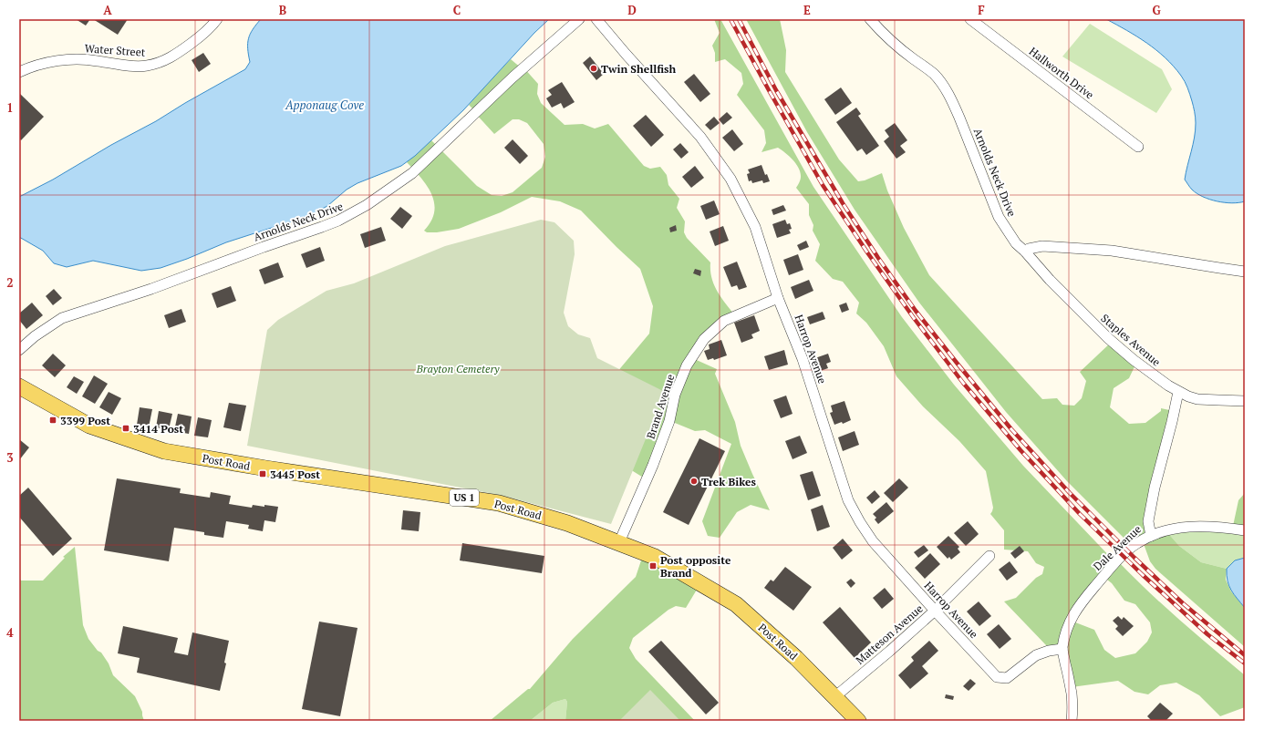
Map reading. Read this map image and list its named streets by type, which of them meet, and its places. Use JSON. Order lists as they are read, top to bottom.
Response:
{
  "streets": {
    "main road": ["Post Road", "US 1"],
    "street": [
      "Water Street",
      "Hallworth Drive",
      "Arnolds Neck Drive",
      "Staples Avenue",
      "Harrop Avenue",
      "Brand Avenue",
      "Dale Avenue",
      "Matteson Avenue"
    ]
  },
  "crossings": [
    ["Arnolds Neck Drive", "Staples Avenue"],
    ["Staples Avenue", "Dale Avenue"],
    ["Harrop Avenue", "Brand Avenue"],
    ["Harrop Avenue", "Dale Avenue"],
    ["Harrop Avenue", "Matteson Avenue"],
    ["Brand Avenue", "Post Road"],
    ["Post Road", "Matteson Avenue"]
  ],
  "water": ["Apponaug Cove"],
  "parks": ["Brayton Cemetery"],
  "places": {
    "other": ["Twin Shellfish", "Trek Bikes"],
    "transit": [
      "3399 Post",
      "3414 Post",
      "3445 Post",
      "Post opposite Brand"
    ]
  },
  "grid": {
    "columns": [
      "A",
      "B",
      "C",
      "D",
      "E",
      "F",
      "G"
    ],
    "rows": [
      "1",
      "2",
      "3",
      "4"
    ]
  }
}
